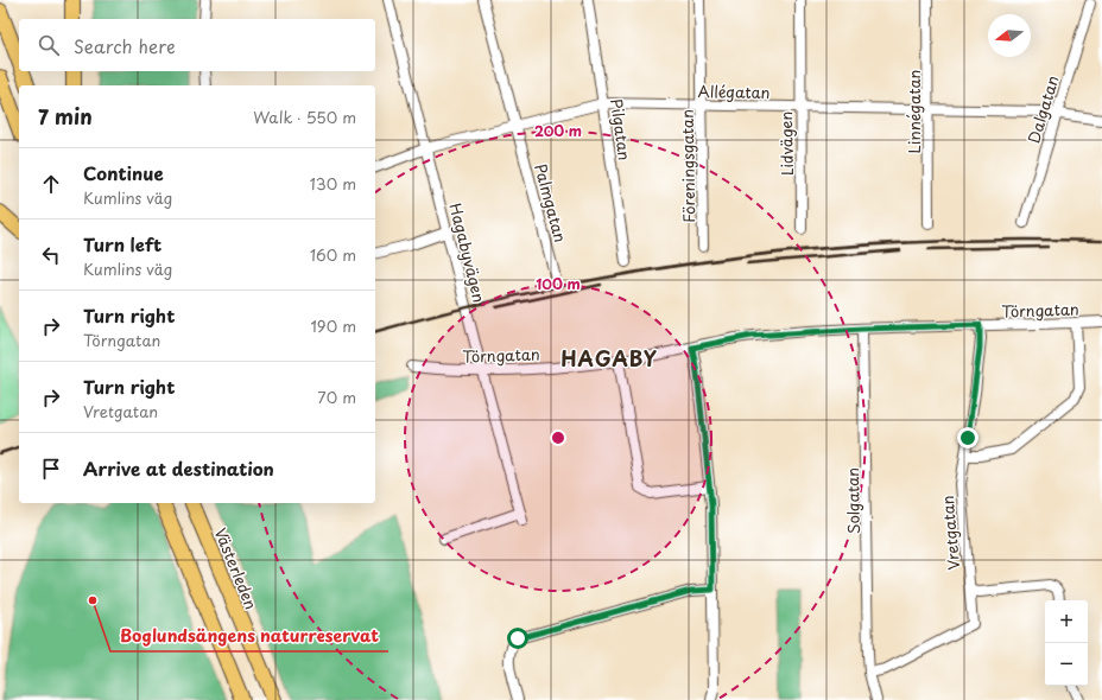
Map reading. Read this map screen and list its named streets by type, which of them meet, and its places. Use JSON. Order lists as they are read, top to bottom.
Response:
{
  "streets": {
    "highway": ["Västerleden"],
    "street": [
      "Allégatan",
      "Dalgatan",
      "Linnégatan",
      "Pilgatan",
      "Lidvägen",
      "Föreningsgatan",
      "Palmgatan",
      "Hagabyvägen",
      "Törngatan",
      "Solgatan",
      "Vretgatan"
    ]
  },
  "crossings": [
    ["Allégatan", "Dalgatan"],
    ["Allégatan", "Linnégatan"],
    ["Allégatan", "Pilgatan"],
    ["Allégatan", "Lidvägen"],
    ["Allégatan", "Föreningsgatan"],
    ["Allégatan", "Palmgatan"],
    ["Allégatan", "Hagabyvägen"],
    ["Hagabyvägen", "Törngatan"],
    ["Törngatan", "Solgatan"],
    ["Törngatan", "Vretgatan"],
    ["Solgatan", "Vretgatan"]
  ],
  "districts": ["HAGABY"],
  "places": ["Boglundsängens naturreservat"],
  "north": "left",
  "page": {
    "search": "Search here",
    "heading": ["7 min", "Walk · 550 m"],
    "list": [
      ["Continue", "Kumlins väg", "130 m"],
      ["Turn left", "Kumlins väg", "160 m"],
      ["Turn right", "Törngatan", "190 m"],
      ["Turn right", "Vretgatan", "70 m"],
      "Arrive at destination"
    ],
    "map_buttons": ["+", "−"]
  },
  "rings": ["200 m", "100 m"]
}
